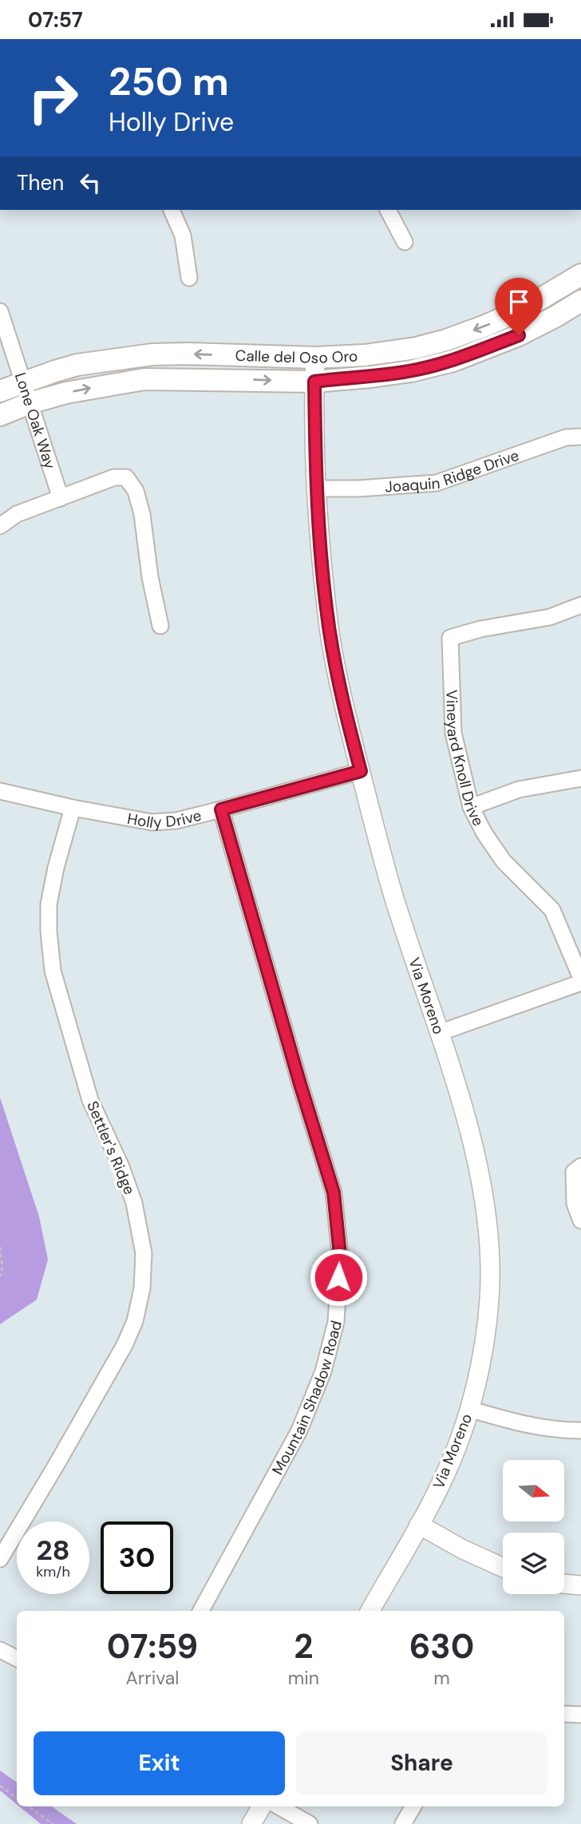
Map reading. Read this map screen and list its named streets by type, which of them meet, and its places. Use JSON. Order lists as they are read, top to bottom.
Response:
{
  "streets": {
    "main road": ["Calle del Oso Oro"],
    "street": [
      "Lone Oak Way",
      "Joaquin Ridge Drive",
      "Vineyard Knoll Drive",
      "Holly Drive",
      "Via Moreno",
      "Settler's Ridge",
      "Mountain Shadow Road"
    ]
  },
  "crossings": [
    ["Calle del Oso Oro", "Lone Oak Way"],
    ["Calle del Oso Oro", "Via Moreno"],
    ["Joaquin Ridge Drive", "Via Moreno"],
    ["Holly Drive", "Via Moreno"],
    ["Holly Drive", "Settler's Ridge"],
    ["Holly Drive", "Mountain Shadow Road"]
  ],
  "north": "right",
  "page": {
    "status": "07:57",
    "turn": ["250 m", "Holly Drive"],
    "then": "Then",
    "speed": "28 km/h",
    "limit": "30",
    "eta": [
      "07:59",
      "Arrival",
      "2",
      "min",
      "630",
      "m"
    ],
    "buttons": ["Exit", "Share"]
  }
}
